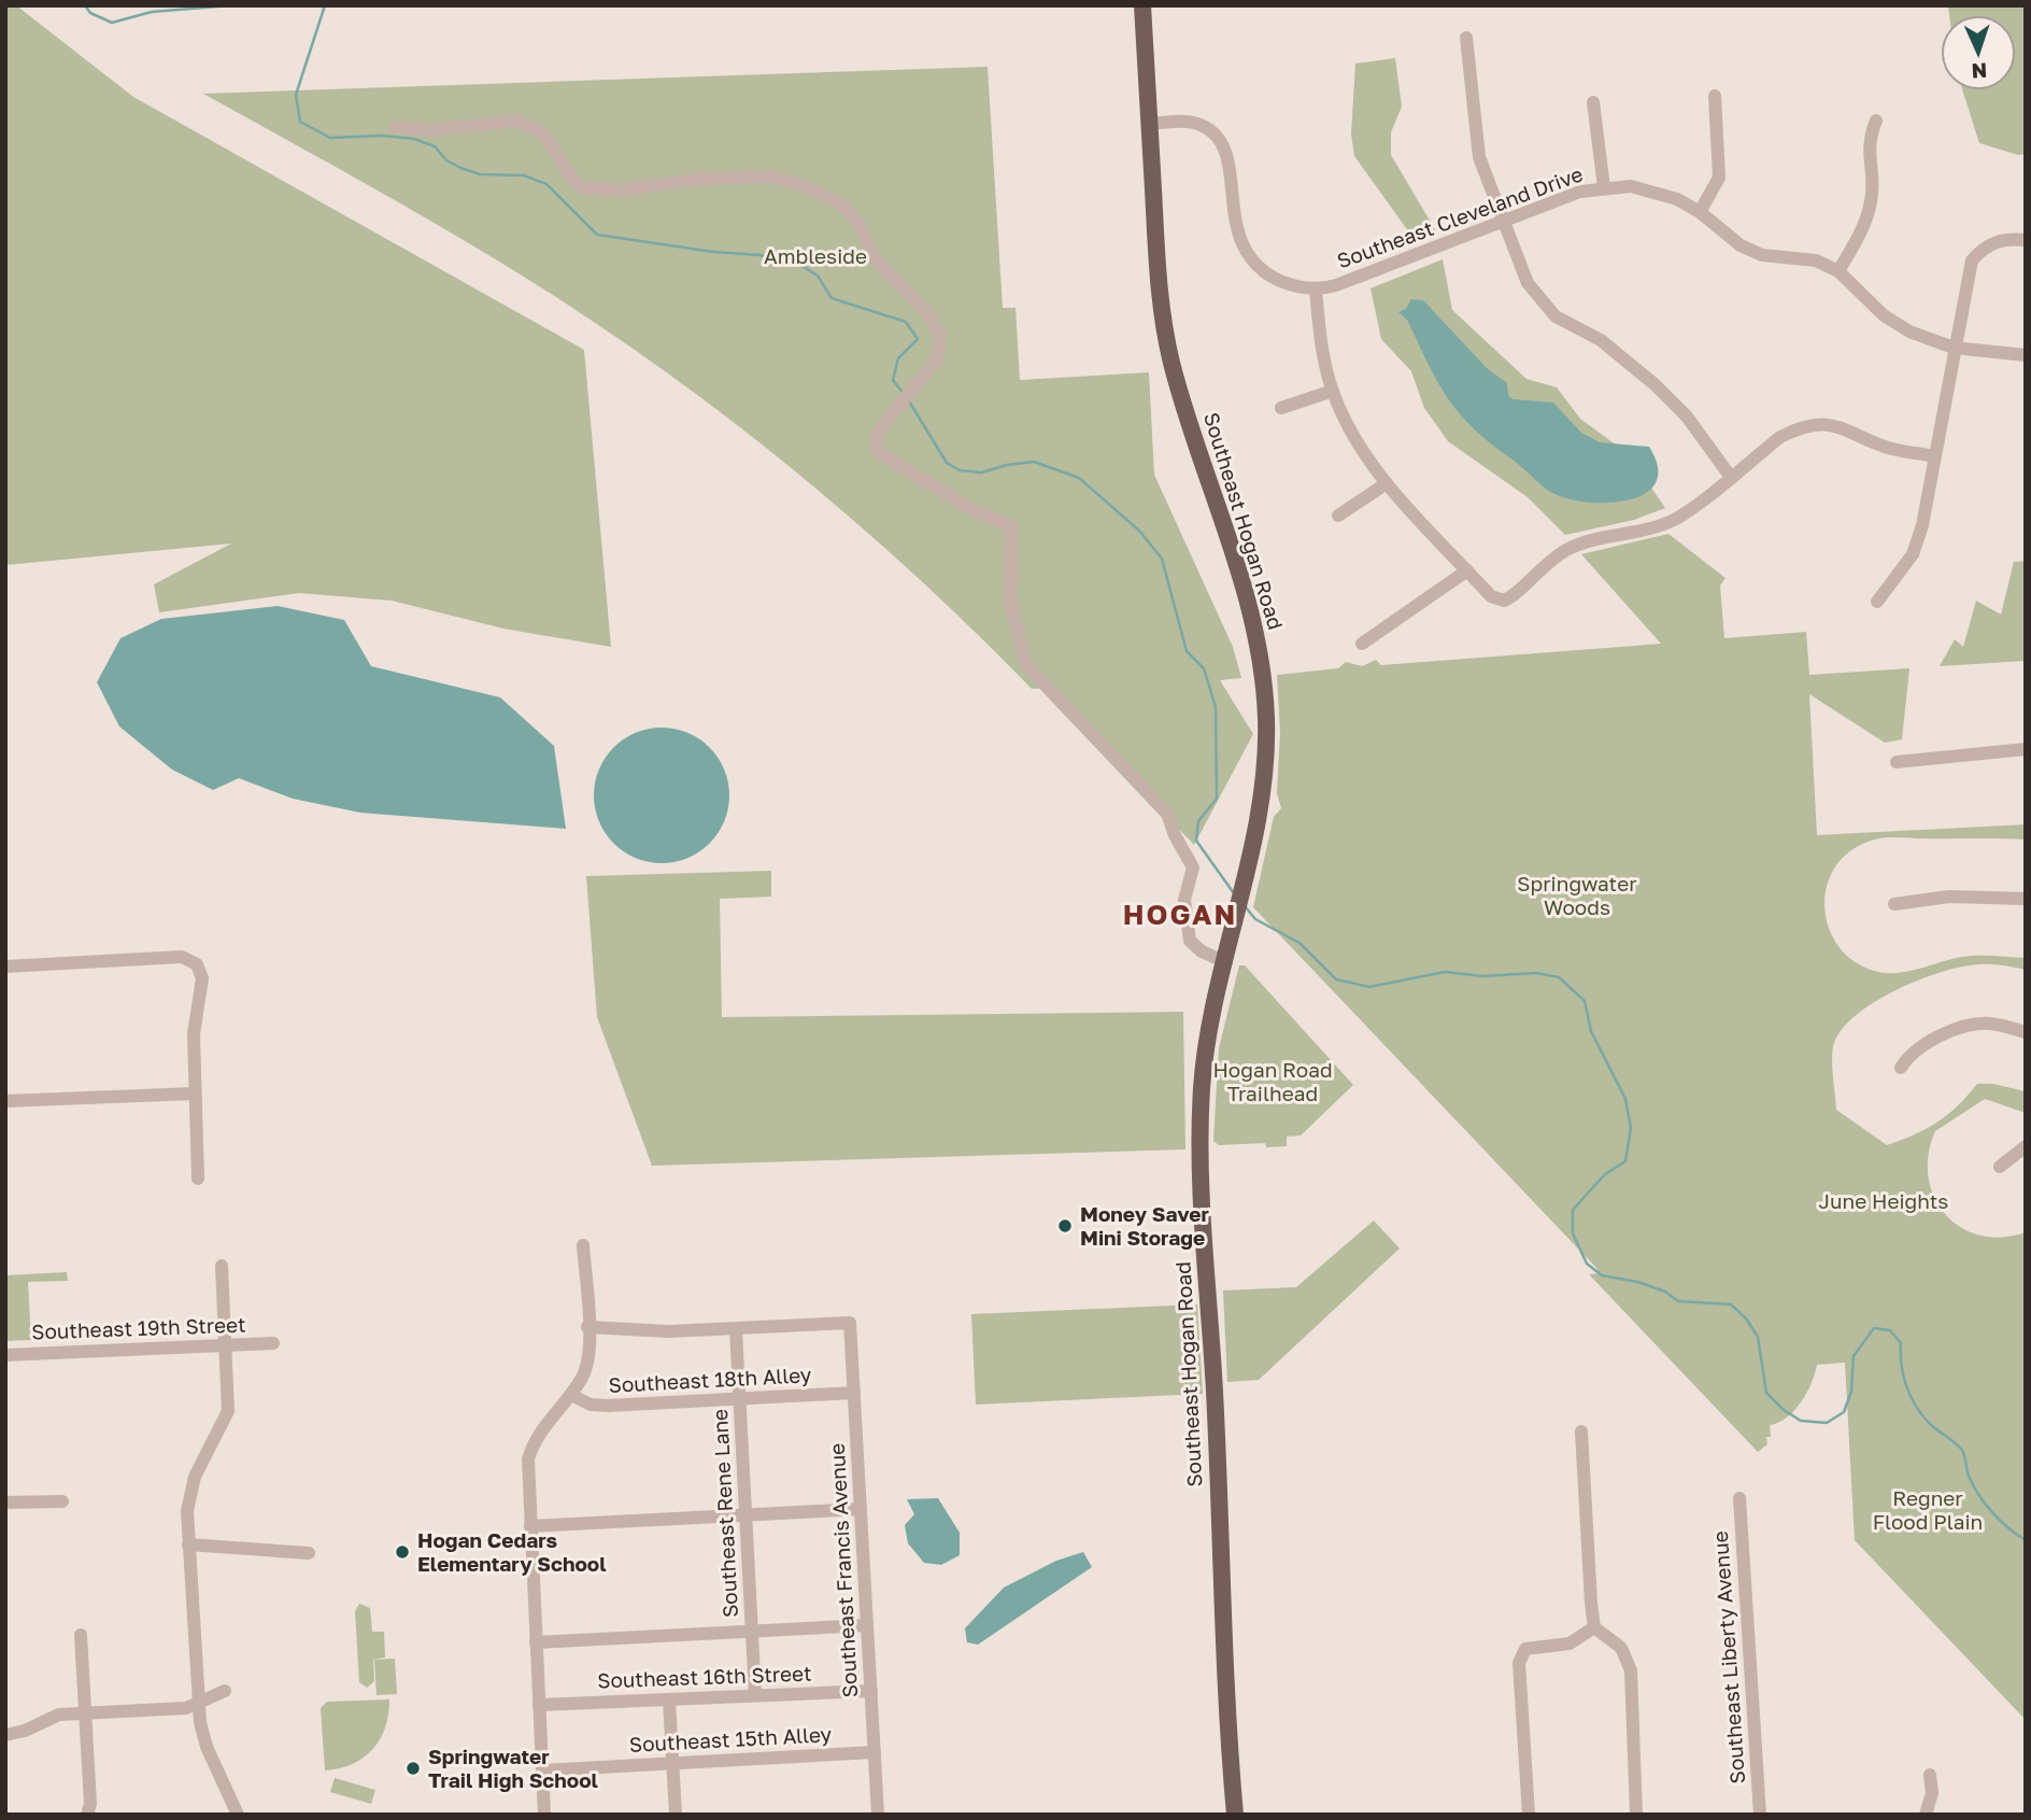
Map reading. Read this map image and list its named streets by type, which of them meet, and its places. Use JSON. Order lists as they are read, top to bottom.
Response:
{
  "streets": {
    "main road": ["Southeast Hogan Road"],
    "street": [
      "Southeast Cleveland Drive",
      "Southeast 19th Street",
      "Southeast 18th Alley",
      "Southeast Rene Lane",
      "Southeast Francis Avenue",
      "Southeast Liberty Avenue",
      "Southeast 16th Street",
      "Southeast 15th Alley"
    ]
  },
  "crossings": [
    ["Southeast Cleveland Drive", "Southeast Hogan Road"],
    ["Southeast 18th Alley", "Southeast Rene Lane"],
    ["Southeast 18th Alley", "Southeast Francis Avenue"],
    ["Southeast Rene Lane", "Southeast Francis Avenue"],
    ["Southeast Rene Lane", "Southeast 16th Street"],
    ["Southeast Francis Avenue", "Southeast 16th Street"],
    ["Southeast Francis Avenue", "Southeast 15th Alley"]
  ],
  "districts": ["HOGAN"],
  "parks": [
    "Ambleside",
    "Springwater Woods",
    "Hogan Road Trailhead",
    "June Heights",
    "Regner Flood Plain"
  ],
  "places": ["Money Saver Mini Storage", "Hogan Cedars Elementary School", "Springwater Trail High School"],
  "north": "bottom"
}
